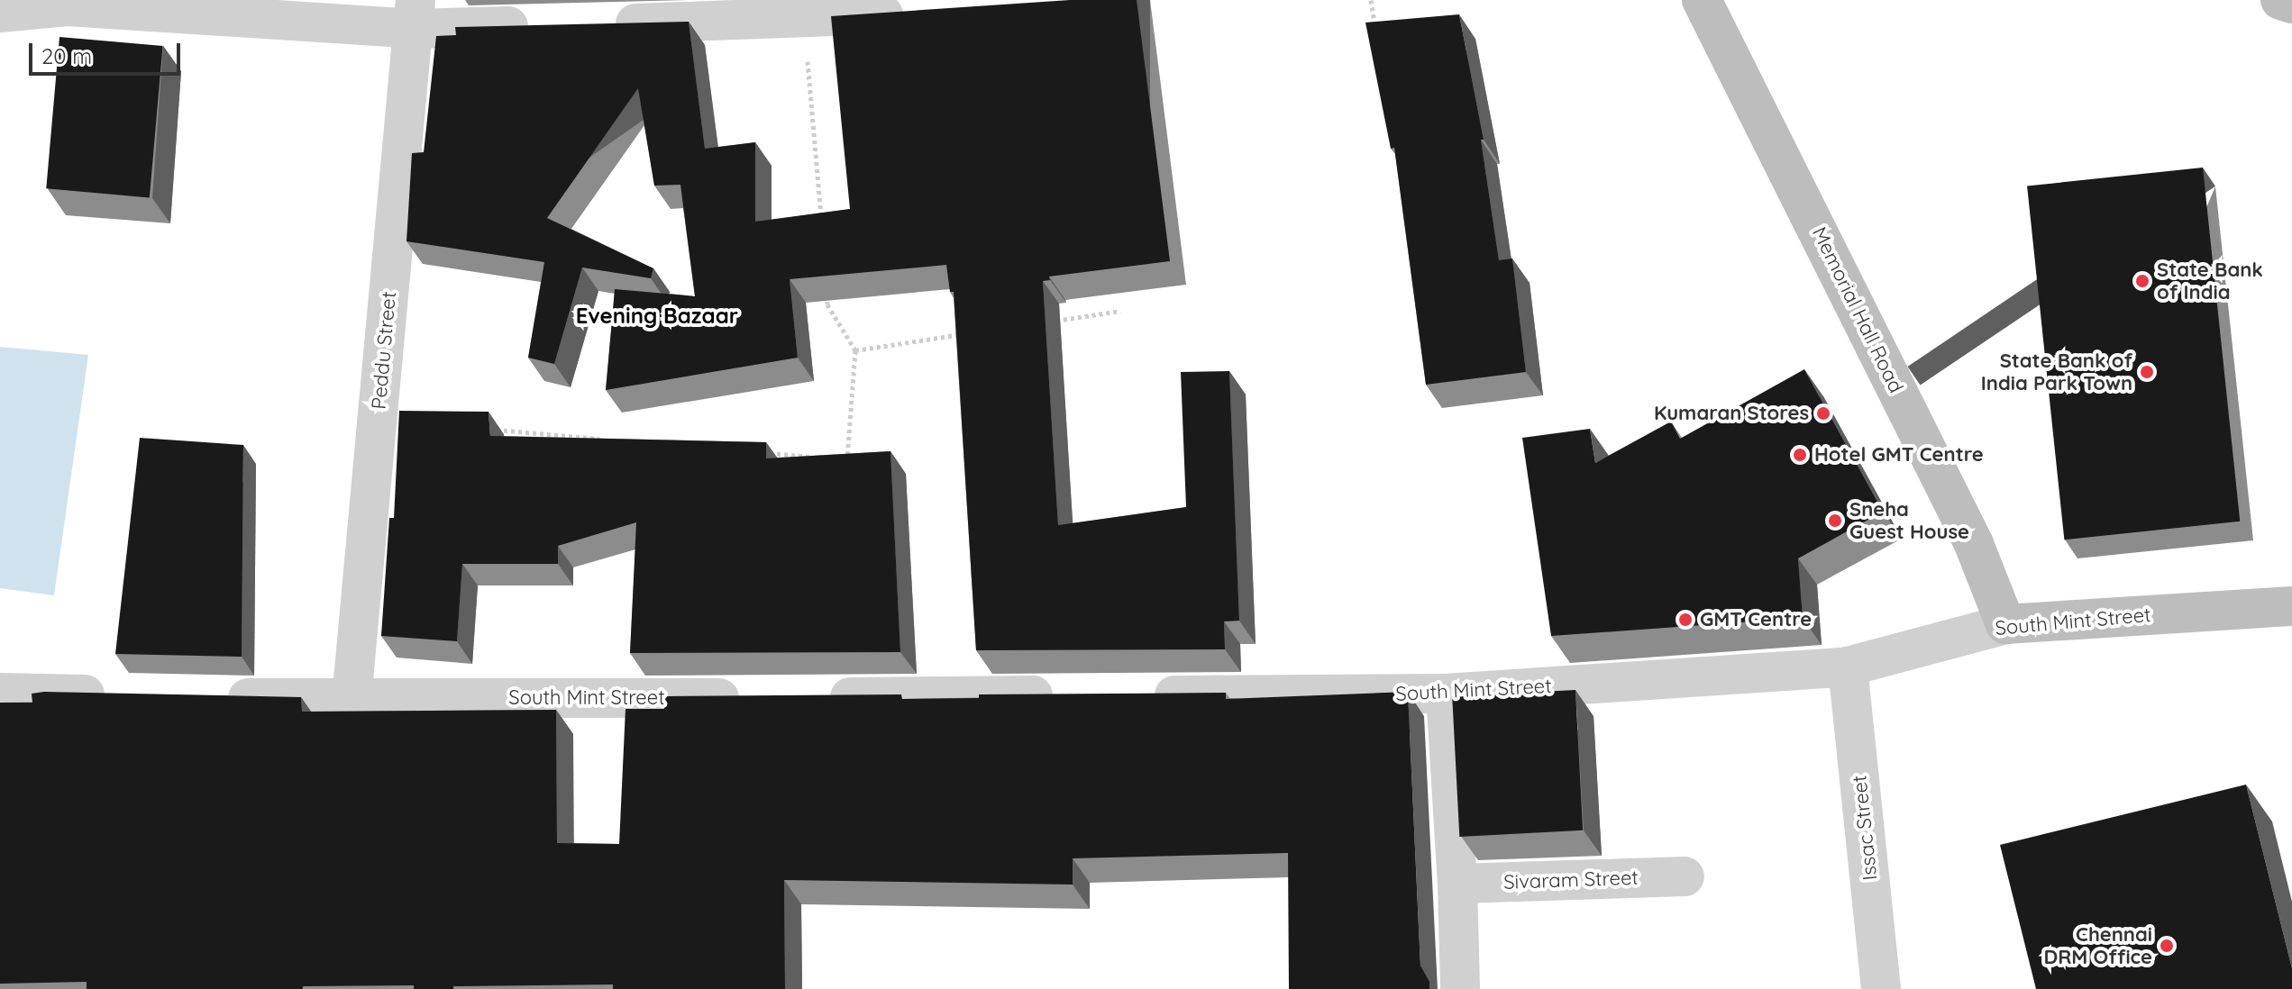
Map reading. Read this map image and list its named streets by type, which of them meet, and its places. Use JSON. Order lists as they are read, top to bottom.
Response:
{
  "streets": {
    "main road": ["Memorial Hall Road", "South Mint Street"],
    "street": ["Peddu Street", "Issac Street", "Sivaram Street"]
  },
  "crossings": [
    ["Memorial Hall Road", "South Mint Street"],
    ["Peddu Street", "South Mint Street"],
    ["South Mint Street", "Issac Street"]
  ],
  "districts": ["Evening Bazaar"],
  "places": [
    "State Bank of India",
    "State Bank of India Park Town",
    "Kumaran Stores",
    "Hotel GMT Centre",
    "Sneha Guest House",
    "GMT Centre",
    "Chennai DRM Office"
  ],
  "scale_bar": "20 m"
}
